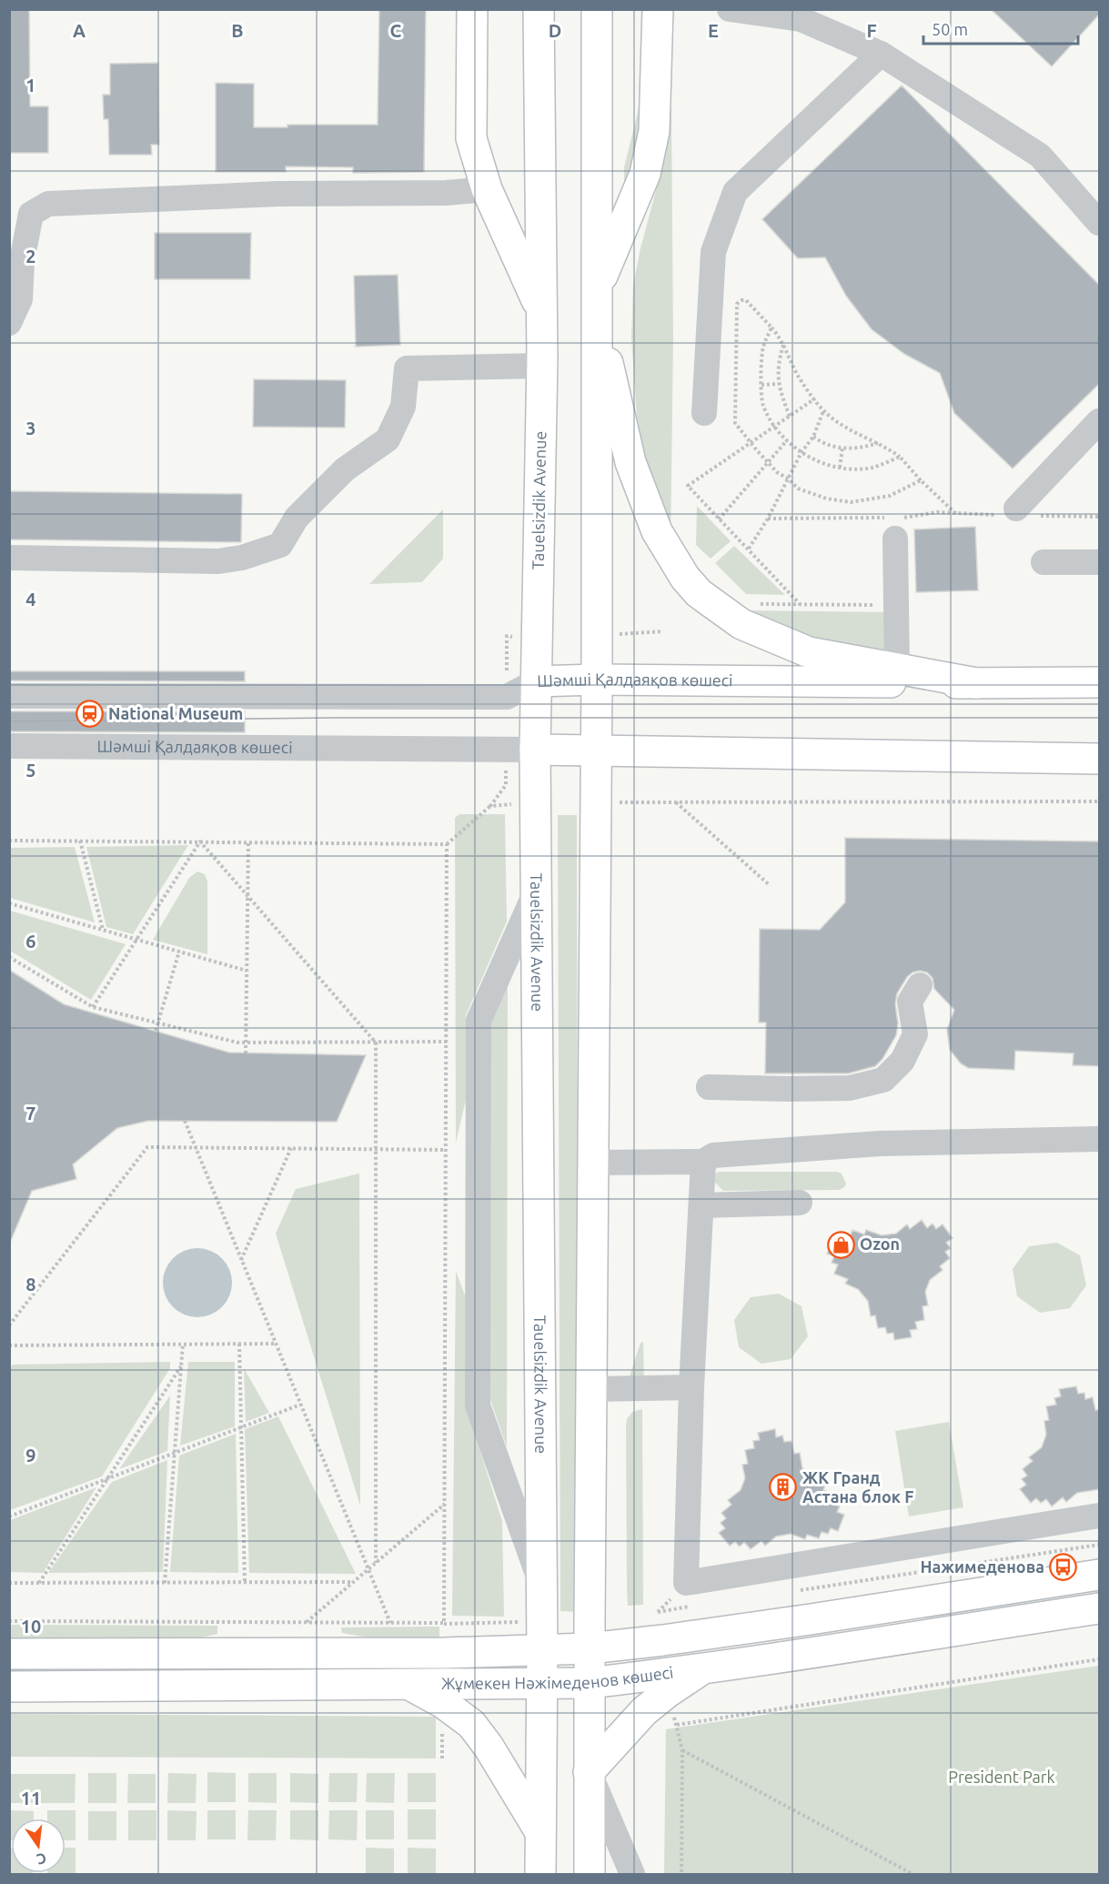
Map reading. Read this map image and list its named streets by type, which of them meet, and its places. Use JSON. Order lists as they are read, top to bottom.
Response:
{
  "streets": {
    "main road": ["Tauelsizdik Avenue", "Шәмші Қалдаяқов көшесі", "Жұмекен Нәжімеденов көшесі"]
  },
  "crossings": [
    ["Tauelsizdik Avenue", "Шәмші Қалдаяқов көшесі"],
    ["Tauelsizdik Avenue", "Жұмекен Нәжімеденов көшесі"]
  ],
  "parks": ["President Park"],
  "places": {
    "station": ["National Museum"],
    "shop": ["Ozon"],
    "building": ["ЖК Гранд Астана блок F"],
    "bus stop": ["Нажимеденова"]
  },
  "scale_bar": "50 m",
  "north": "bottom",
  "grid": {
    "columns": [
      "A",
      "B",
      "C",
      "D",
      "E",
      "F"
    ],
    "rows": [
      "1",
      "2",
      "3",
      "4",
      "5",
      "6",
      "7",
      "8",
      "9",
      "10",
      "11"
    ]
  }
}
